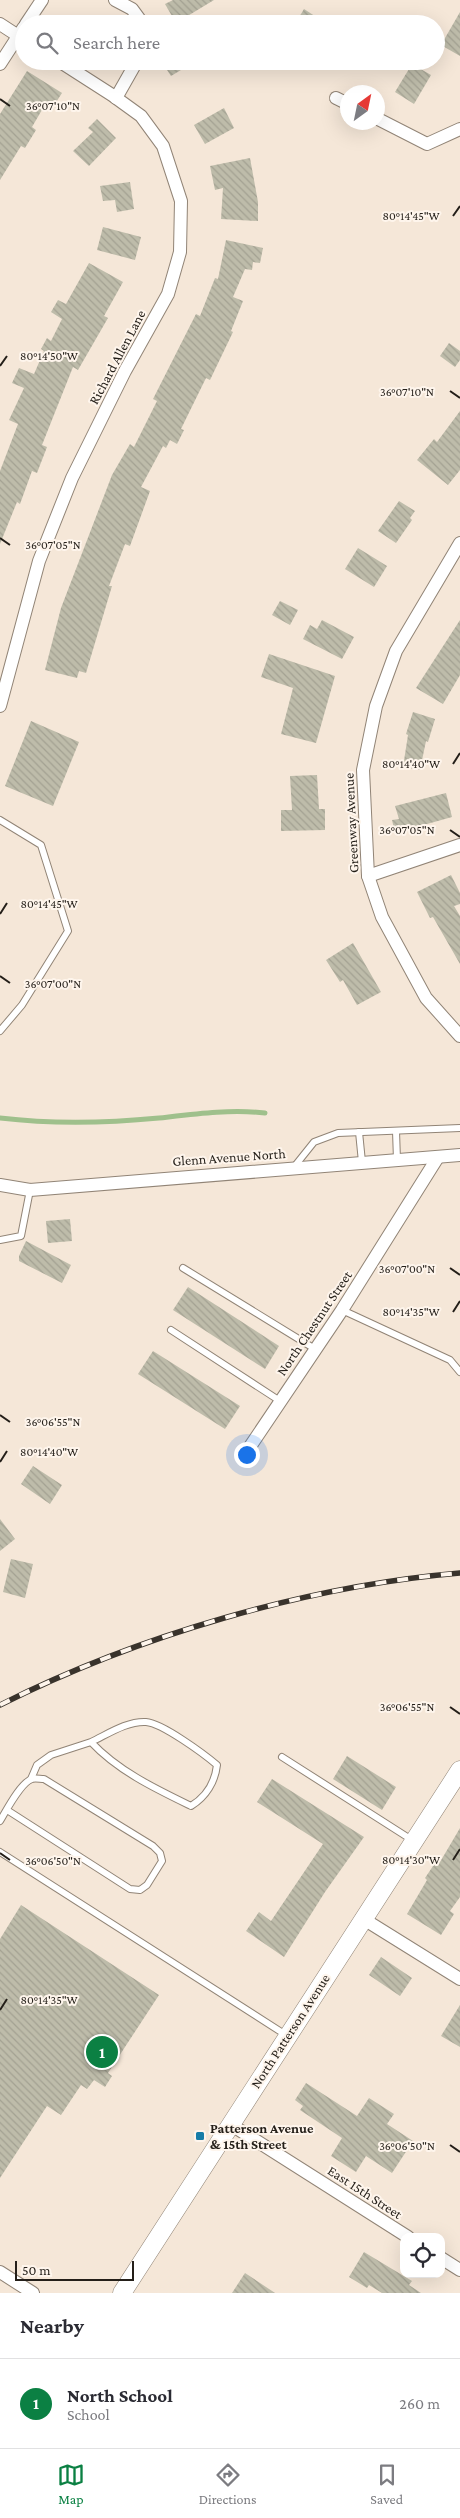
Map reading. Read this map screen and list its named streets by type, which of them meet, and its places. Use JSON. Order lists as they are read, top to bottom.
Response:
{
  "streets": {
    "main road": ["North Patterson Avenue"],
    "street": [
      "Richard Allen Lane",
      "Greenway Avenue",
      "Glenn Avenue North",
      "North Chestnut Street",
      "East 15th Street"
    ]
  },
  "crossings": [
    ["Glenn Avenue North", "North Chestnut Street"],
    ["North Patterson Avenue", "East 15th Street"]
  ],
  "places": {
    "transit": ["Patterson Avenue & 15th Street"]
  },
  "scale_bar": "50 m",
  "north": "top right",
  "page": {
    "search": "Search here",
    "pins": "1",
    "scale": "50 m",
    "heading": "Nearby",
    "list": [
      {
        "mark": "1",
        "name": "North School",
        "note": "School",
        "value": "260 m"
      }
    ],
    "nav": ["Map", "Directions", "Saved"]
  },
  "coordinates": [
    "36°07'10\"N",
    "80°14'45\"W",
    "80°14'50\"W",
    "36°07'05\"N",
    "80°14'40\"W",
    "36°07'00\"N",
    "80°14'35\"W",
    "36°06'55\"N",
    "80°14'30\"W",
    "36°06'50\"N"
  ]
}
